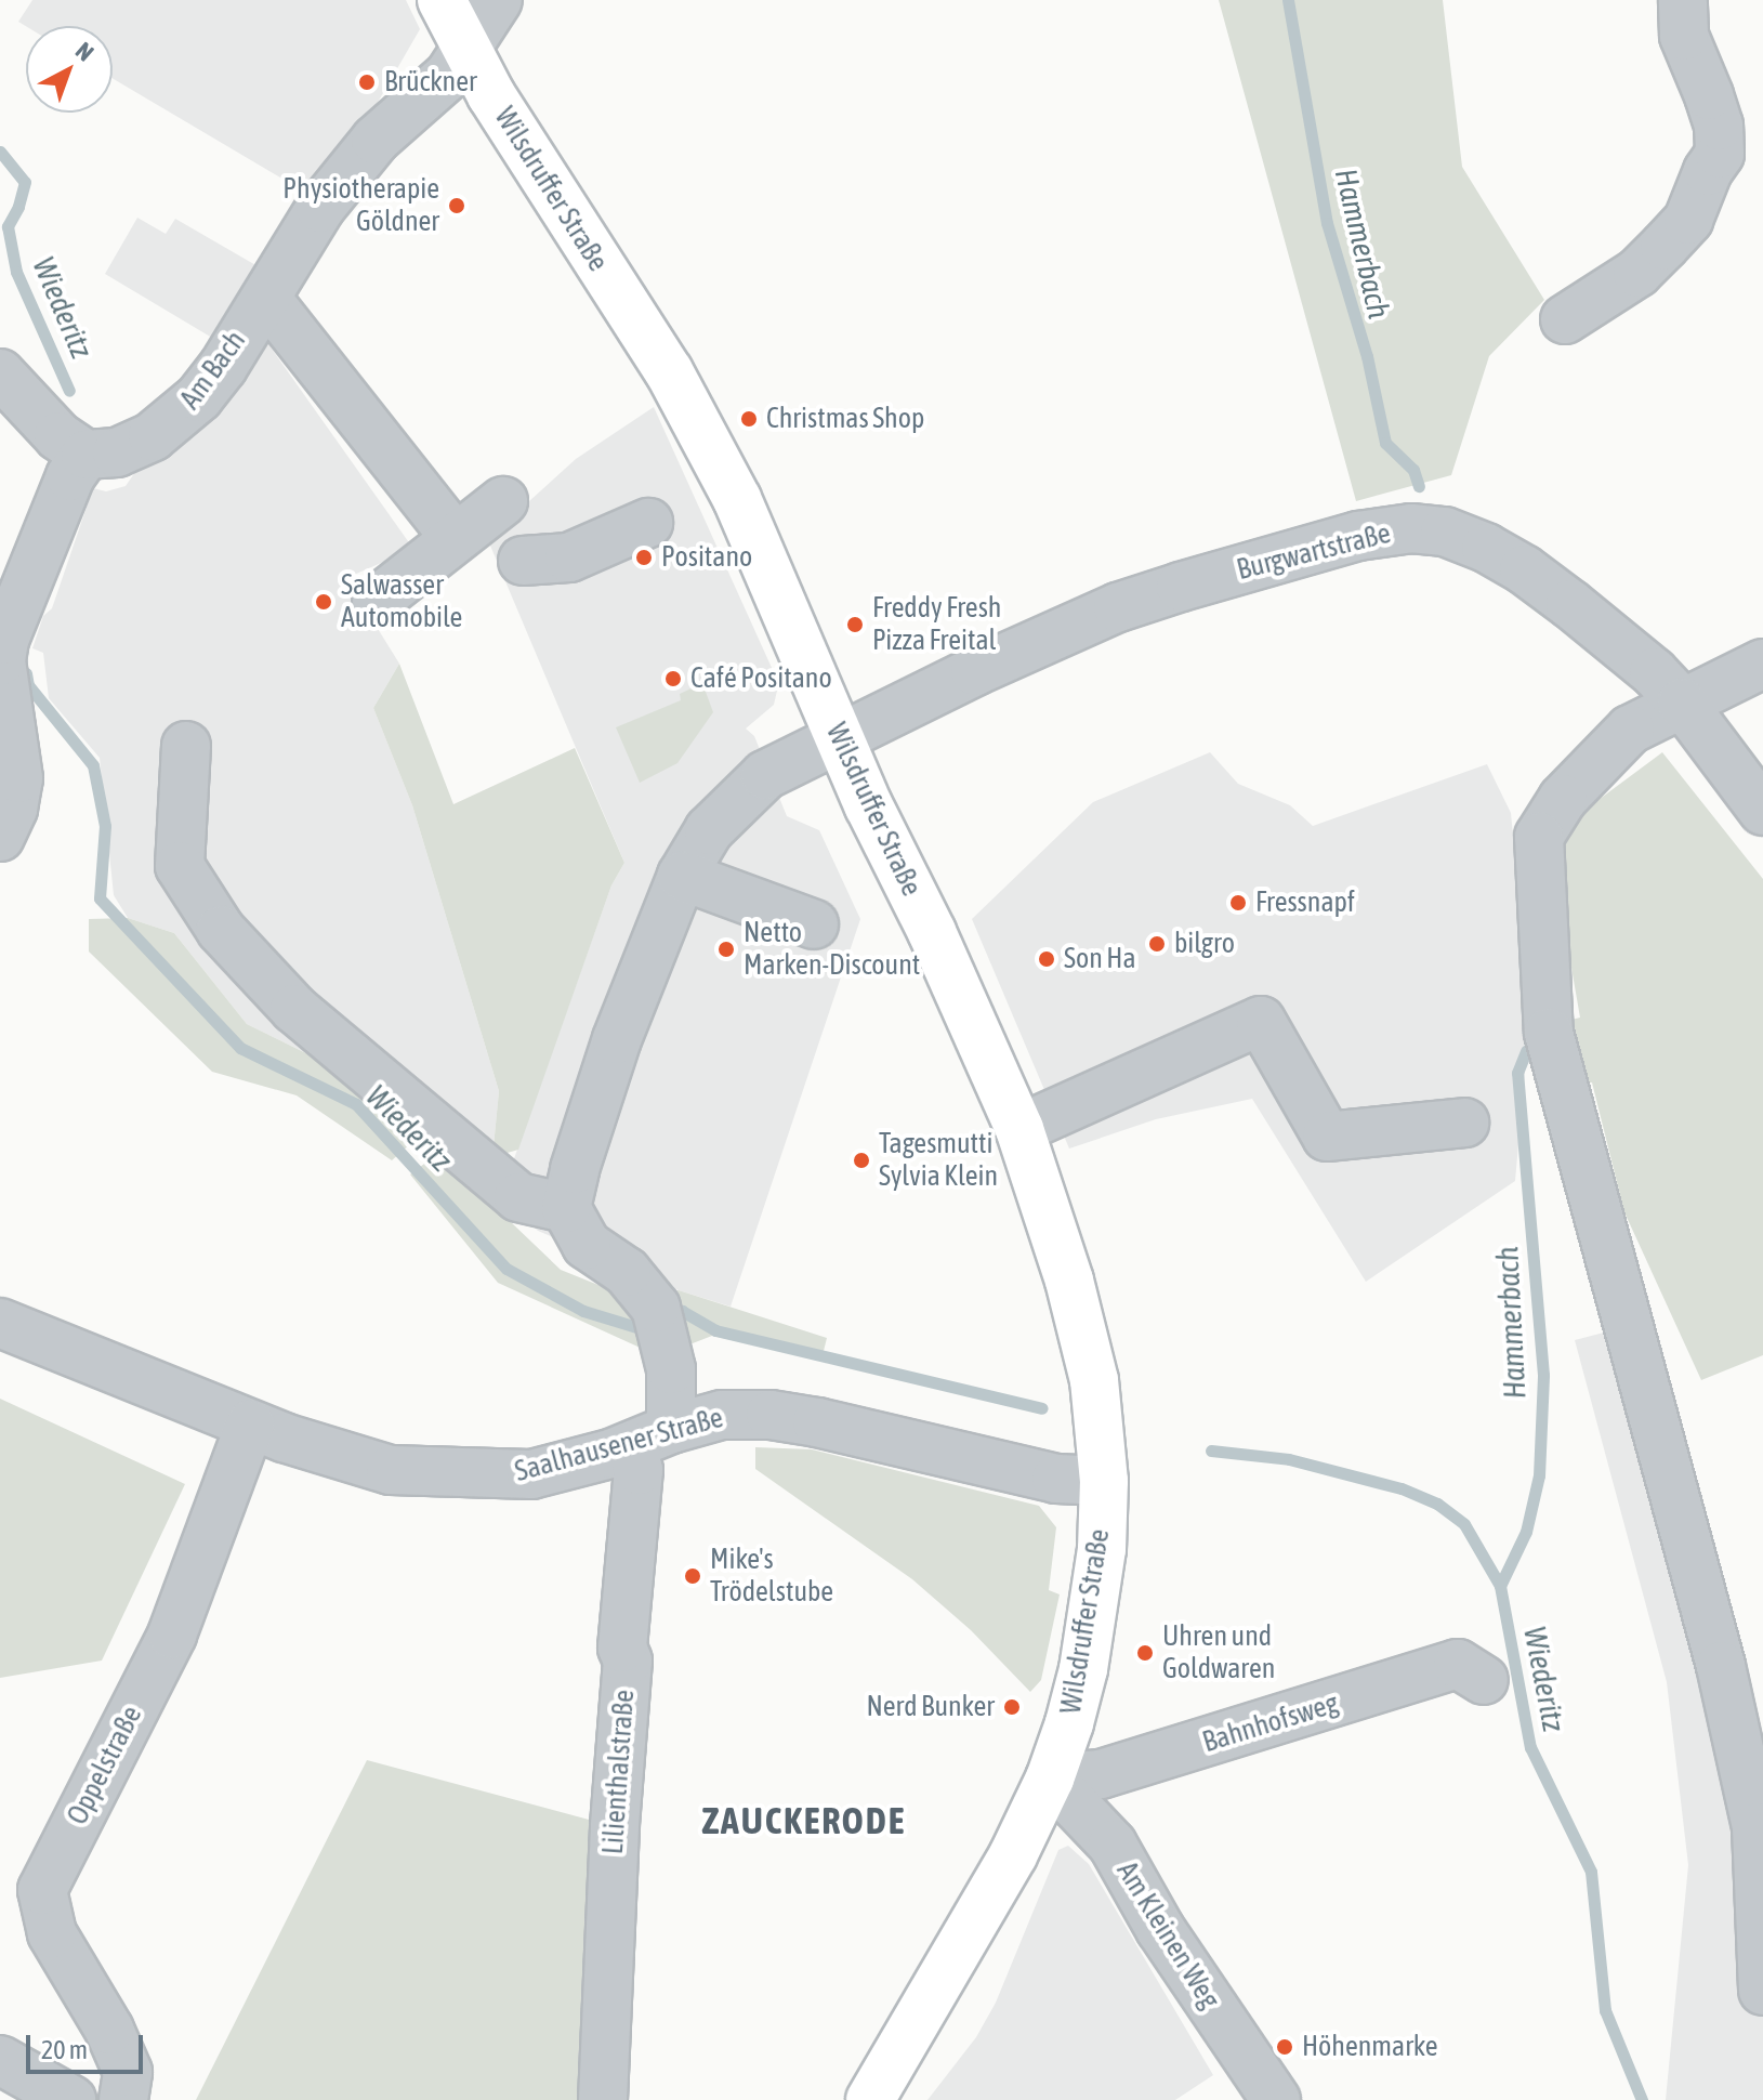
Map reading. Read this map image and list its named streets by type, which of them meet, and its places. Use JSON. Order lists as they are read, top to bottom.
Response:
{
  "streets": {
    "main road": ["Wilsdruffer Straße"],
    "street": [
      "Am Bach",
      "Burgwartstraße",
      "Saalhausener Straße",
      "Bahnhofsweg",
      "Oppelstraße",
      "Lilienthalstraße",
      "Am Kleinen Weg"
    ]
  },
  "crossings": [
    ["Wilsdruffer Straße", "Am Bach"],
    ["Wilsdruffer Straße", "Burgwartstraße"],
    ["Wilsdruffer Straße", "Saalhausener Straße"],
    ["Wilsdruffer Straße", "Bahnhofsweg"],
    ["Wilsdruffer Straße", "Am Kleinen Weg"],
    ["Burgwartstraße", "Lilienthalstraße"],
    ["Saalhausener Straße", "Oppelstraße"],
    ["Saalhausener Straße", "Lilienthalstraße"],
    ["Bahnhofsweg", "Am Kleinen Weg"]
  ],
  "districts": ["ZAUCKERODE"],
  "water": ["Hammerbach", "Wiederitz"],
  "places": [
    "Brückner",
    "Physiotherapie Göldner",
    "Christmas Shop",
    "Positano",
    "Salwasser Automobile",
    "Freddy Fresh Pizza Freital",
    "Café Positano",
    "Fressnapf",
    "bilgro",
    "Netto Marken-Discount",
    "Son Ha",
    "Tagesmutti Sylvia Klein",
    "Mike's Trödelstube",
    "Uhren und Goldwaren",
    "Nerd Bunker",
    "Höhenmarke"
  ],
  "scale_bar": "20 m",
  "north": "top right"
}
